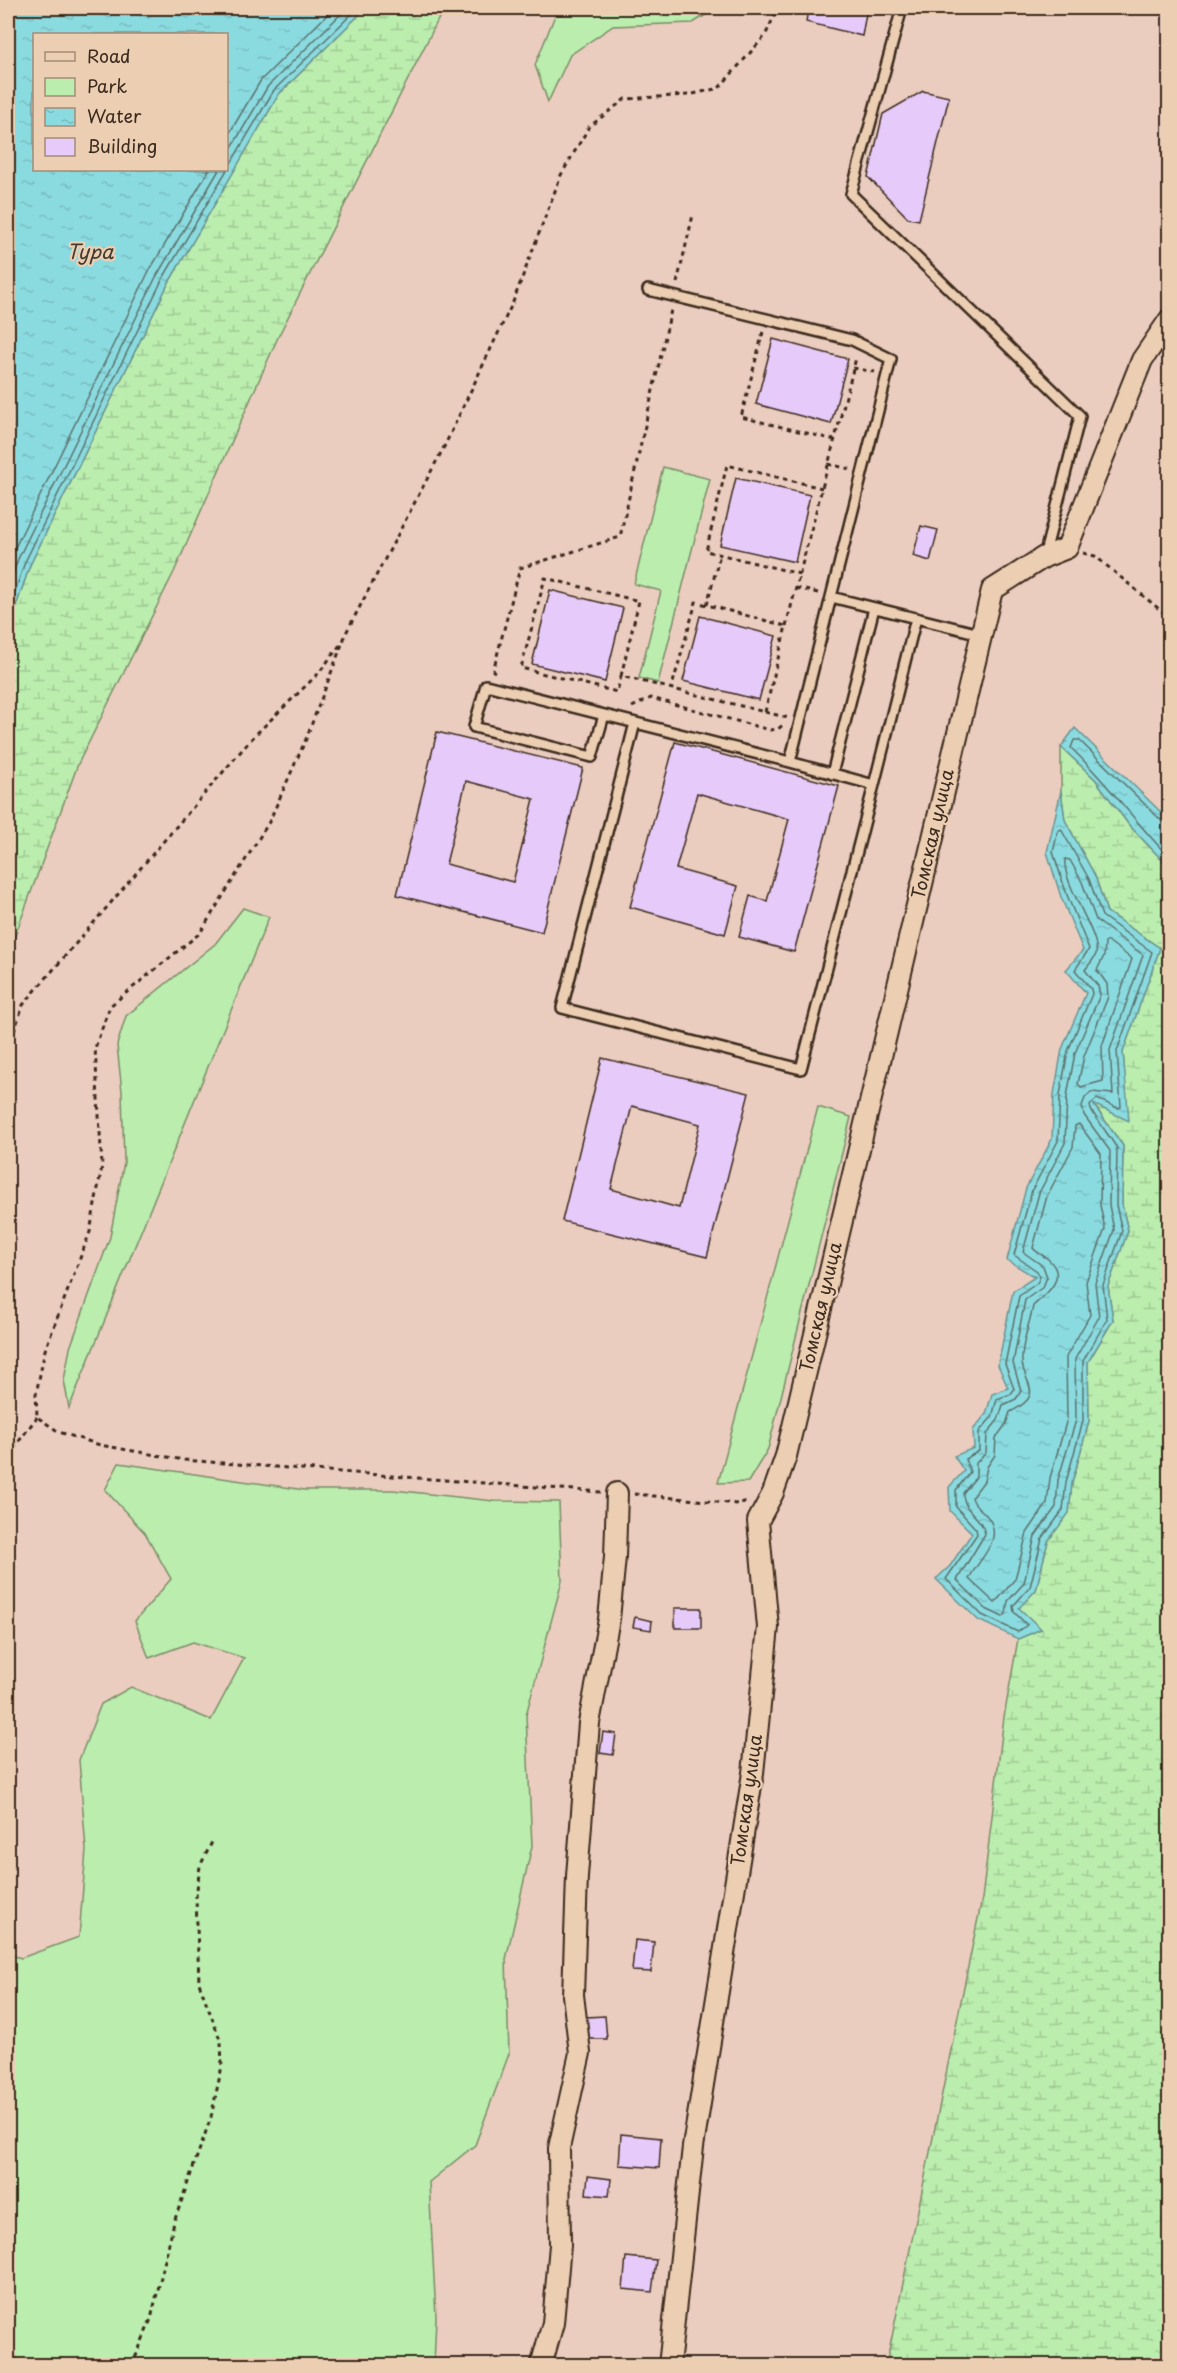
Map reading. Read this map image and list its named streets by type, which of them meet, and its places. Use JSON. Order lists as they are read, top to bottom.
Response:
{
  "streets": {
    "street": ["Томская улица"]
  },
  "water": ["Тура"],
  "legend": [
    "Road",
    "Park",
    "Water",
    "Building"
  ]
}
